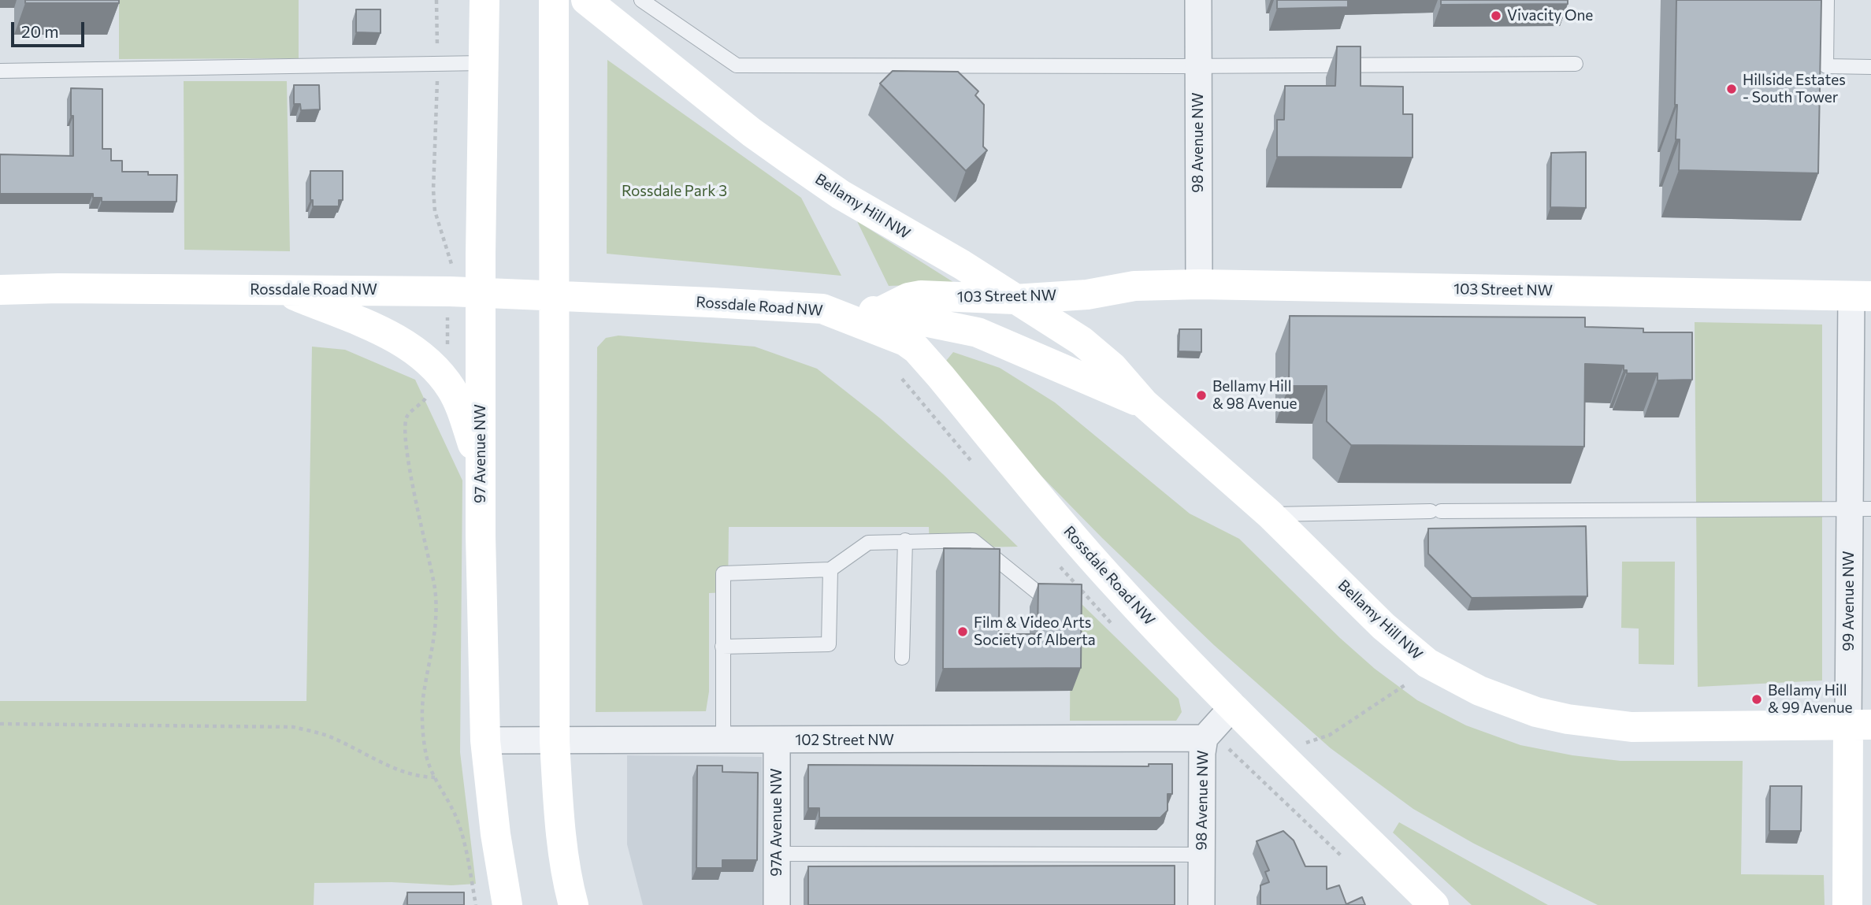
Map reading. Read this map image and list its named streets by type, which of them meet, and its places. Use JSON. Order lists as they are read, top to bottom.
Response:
{
  "streets": {
    "main road": [
      "Bellamy Hill NW",
      "Rossdale Road NW",
      "103 Street NW",
      "97 Avenue NW",
      "99 Avenue NW"
    ],
    "street": ["98 Avenue NW", "102 Street NW", "97A Avenue NW"]
  },
  "crossings": [
    ["98 Avenue NW", "Rossdale Road NW"],
    ["98 Avenue NW", "103 Street NW"],
    ["98 Avenue NW", "102 Street NW"],
    ["Bellamy Hill NW", "Rossdale Road NW"],
    ["Bellamy Hill NW", "103 Street NW"],
    ["Bellamy Hill NW", "99 Avenue NW"],
    ["Rossdale Road NW", "97 Avenue NW"],
    ["103 Street NW", "99 Avenue NW"],
    ["97 Avenue NW", "102 Street NW"],
    ["102 Street NW", "97A Avenue NW"]
  ],
  "parks": ["Rossdale Park 3"],
  "places": [
    "Vivacity One",
    "Hillside Estates - South Tower",
    "Bellamy Hill & 98 Avenue",
    "Film & Video Arts Society of Alberta",
    "Bellamy Hill & 99 Avenue"
  ],
  "scale_bar": "20 m"
}
